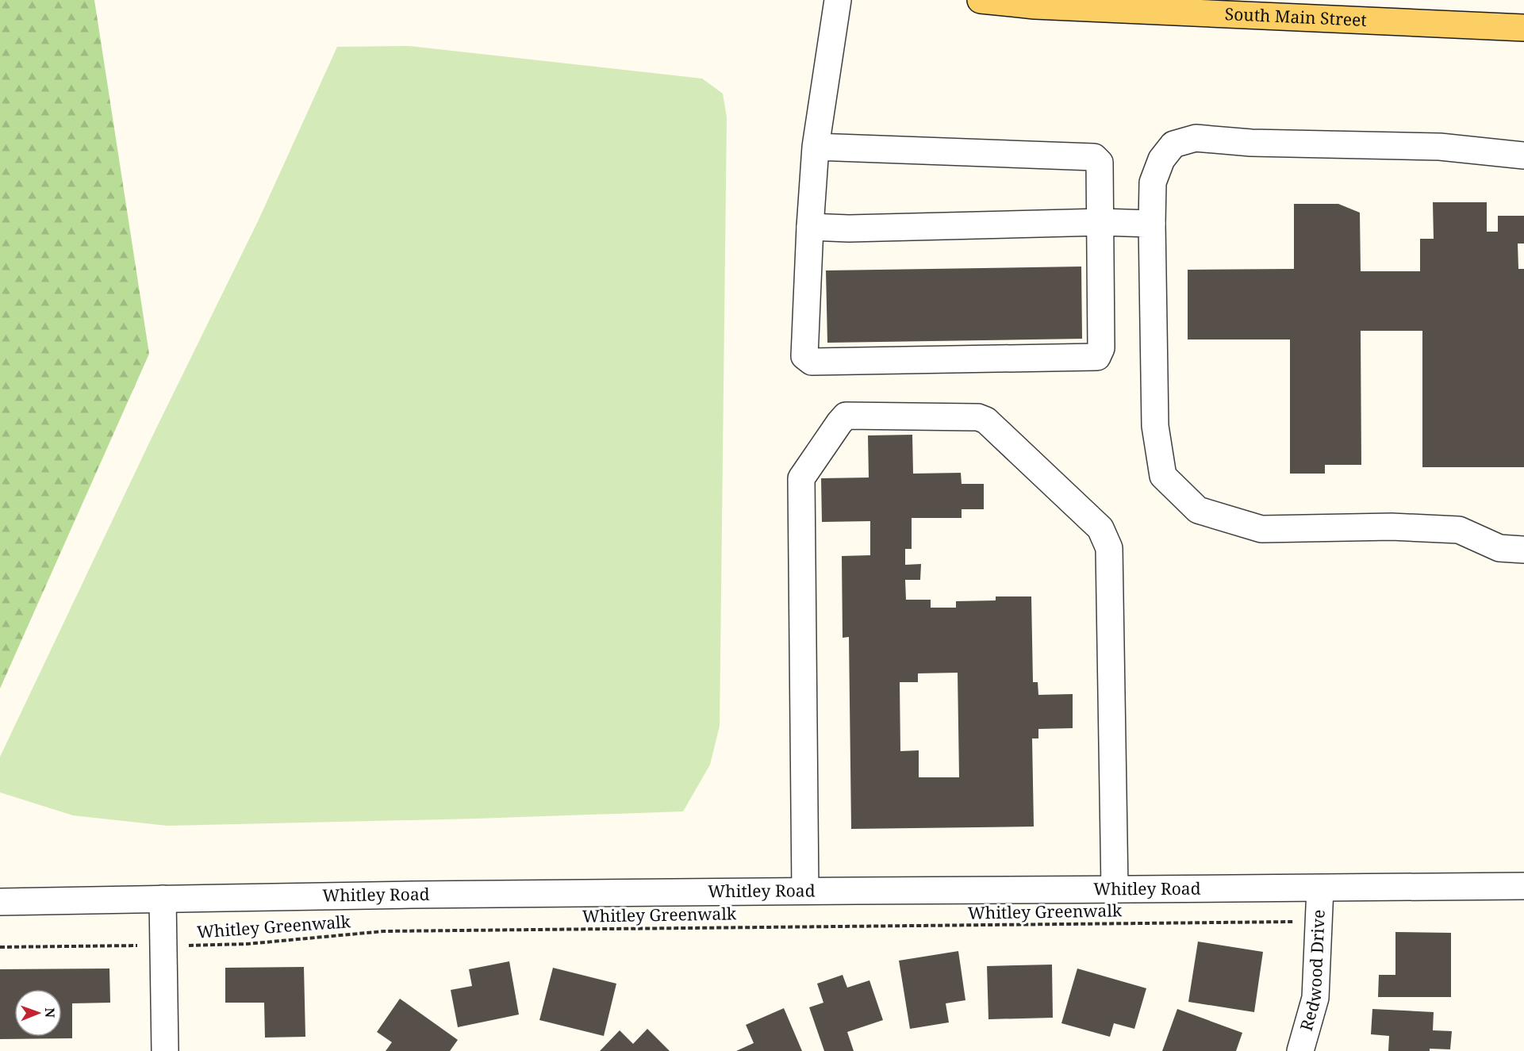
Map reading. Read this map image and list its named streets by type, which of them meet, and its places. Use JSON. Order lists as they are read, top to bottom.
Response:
{
  "streets": {
    "main road": ["South Main Street"],
    "street": ["Whitley Road", "Redwood Drive"],
    "path": ["Whitley Greenwalk"]
  },
  "crossings": [
    ["Whitley Road", "Redwood Drive"],
    ["Whitley Greenwalk", "Redwood Drive"]
  ],
  "north": "right"
}
